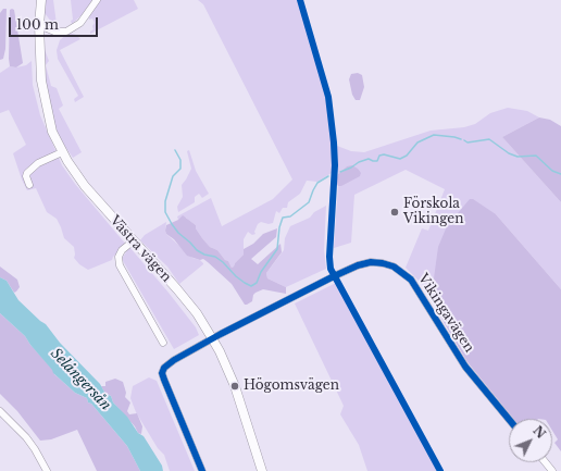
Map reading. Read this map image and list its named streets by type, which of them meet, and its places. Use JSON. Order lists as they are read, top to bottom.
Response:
{
  "streets": {
    "street": ["Västra vägen", "Vikingavägen"]
  },
  "crossings": [
    ["Västra vägen", "Vikingavägen"]
  ],
  "water": ["Selångersån"],
  "places": ["Förskola Vikingen", "Högomsvägen"],
  "scale_bar": "100 m",
  "north": "top right"
}
